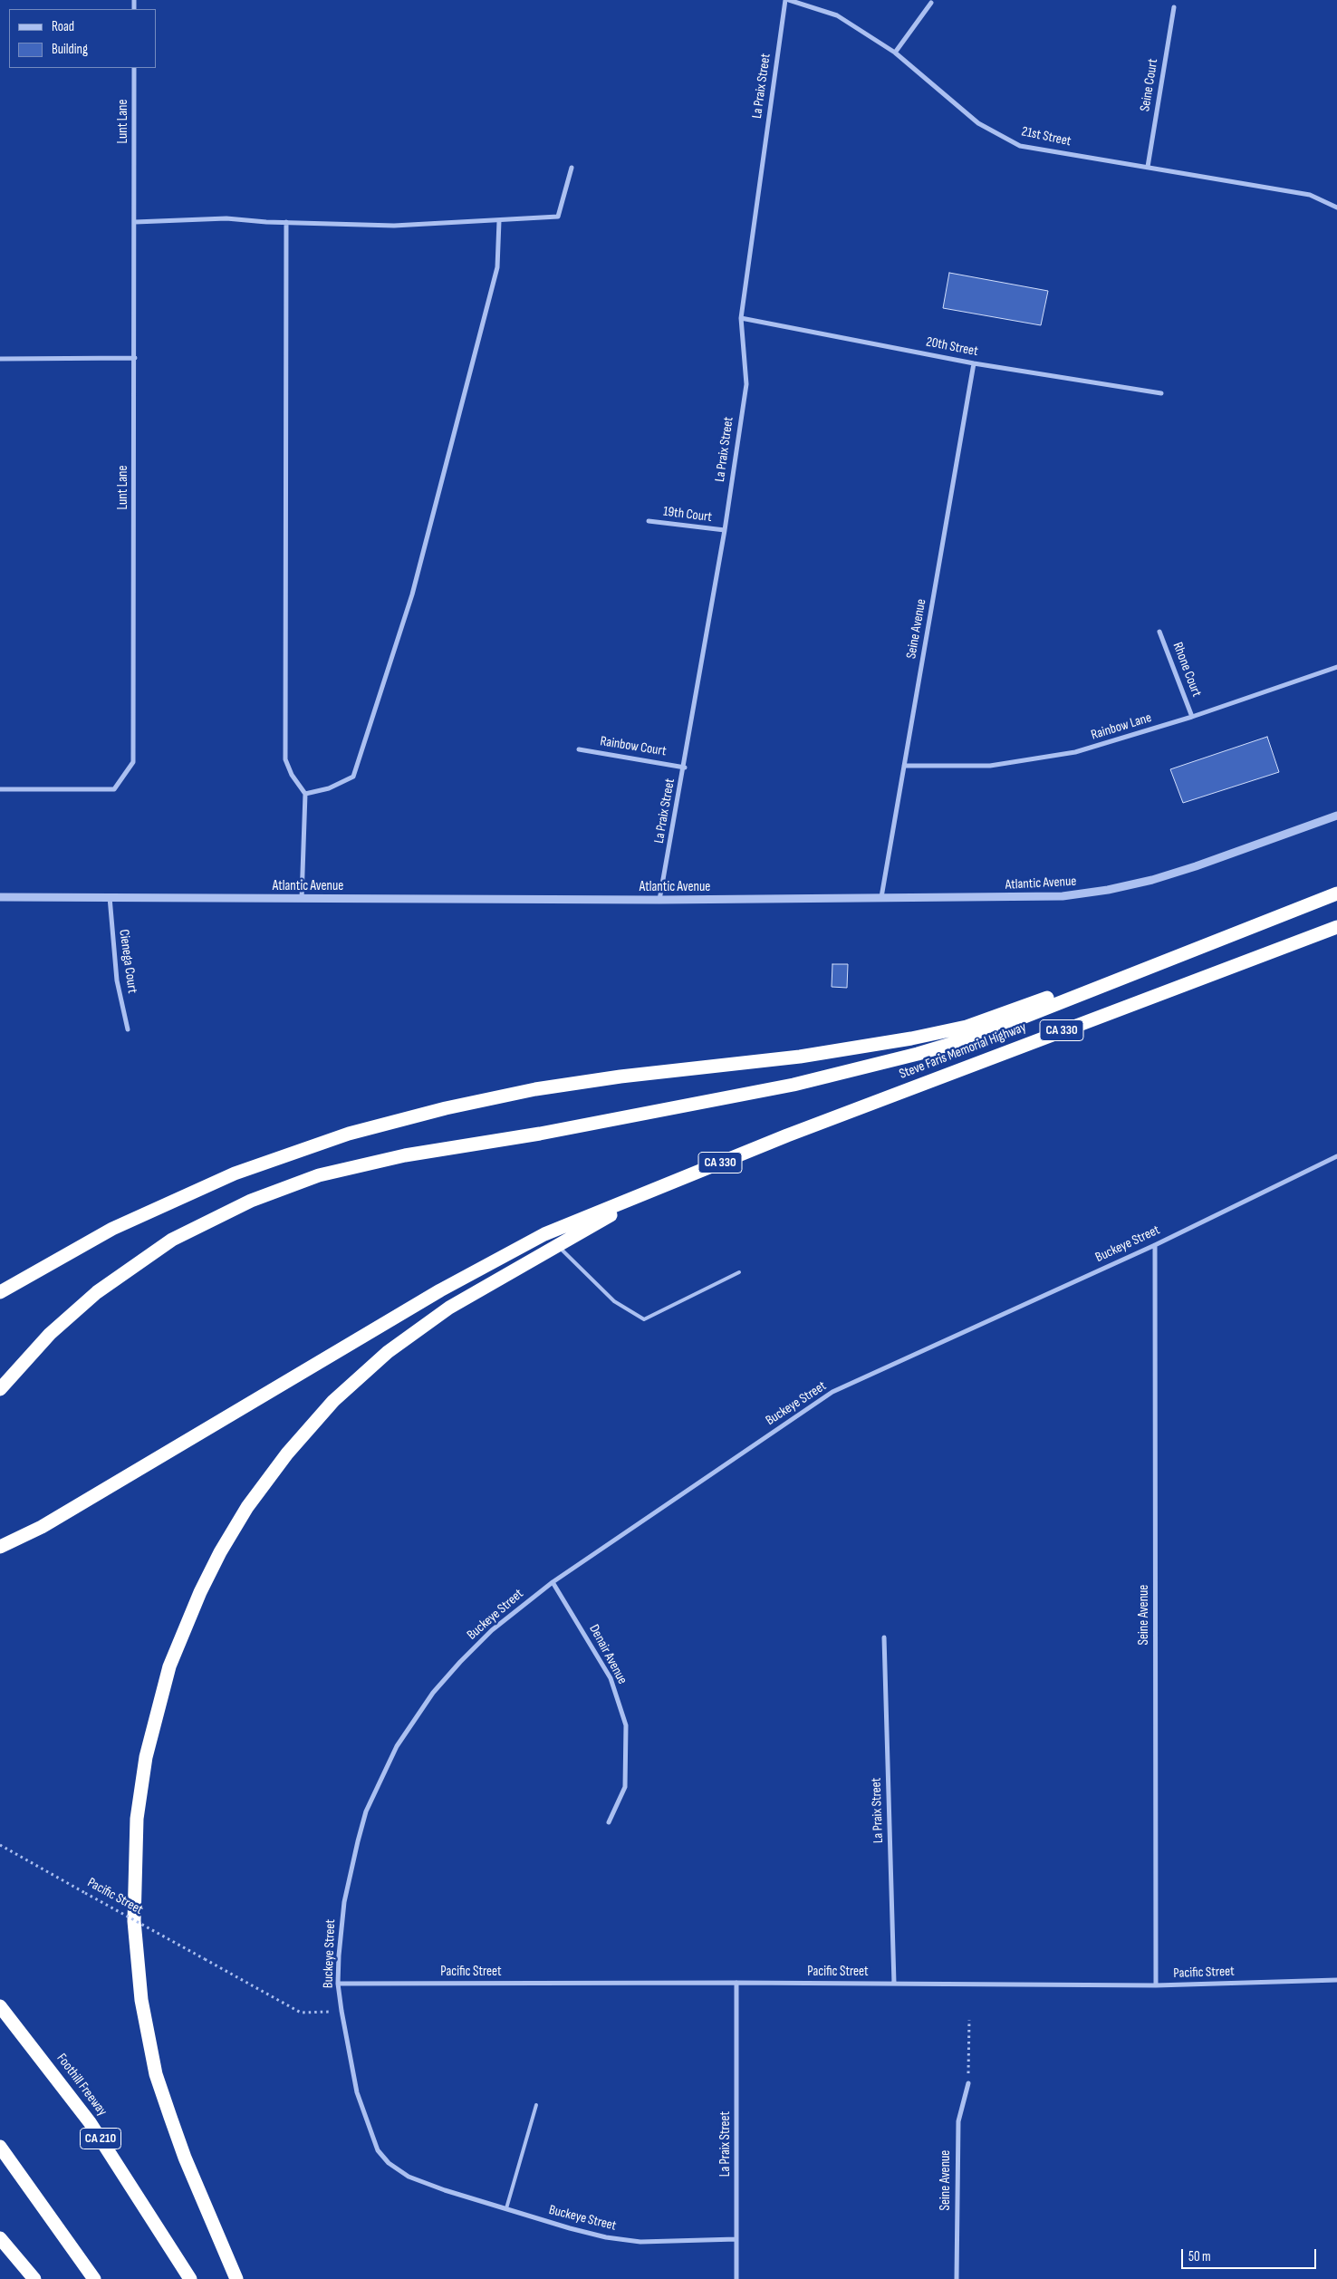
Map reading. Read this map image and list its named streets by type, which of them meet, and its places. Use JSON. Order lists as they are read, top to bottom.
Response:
{
  "streets": {
    "highway": [
      "CA 330",
      "Steve Faris Memorial Highway",
      "Foothill Freeway",
      "CA 210"
    ],
    "street": [
      "Seine Court",
      "La Praix Street",
      "Lunt Lane",
      "21st Street",
      "20th Street",
      "19th Court",
      "Seine Avenue",
      "Rhone Court",
      "Rainbow Lane",
      "Rainbow Court",
      "Atlantic Avenue",
      "Cienega Court",
      "Buckeye Street",
      "Denair Avenue",
      "Pacific Street"
    ]
  },
  "crossings": [
    ["Seine Court", "21st Street"],
    ["La Praix Street", "20th Street"],
    ["La Praix Street", "19th Court"],
    ["La Praix Street", "Rainbow Court"],
    ["La Praix Street", "Atlantic Avenue"],
    ["La Praix Street", "Buckeye Street"],
    ["La Praix Street", "Pacific Street"],
    ["20th Street", "Seine Avenue"],
    ["Seine Avenue", "Rainbow Lane"],
    ["Seine Avenue", "Atlantic Avenue"],
    ["Seine Avenue", "Buckeye Street"],
    ["Seine Avenue", "Pacific Street"],
    ["Rhone Court", "Rainbow Lane"],
    ["Atlantic Avenue", "Cienega Court"],
    ["Buckeye Street", "Denair Avenue"],
    ["Buckeye Street", "Pacific Street"]
  ],
  "legend": ["Road", "Building"],
  "scale_bar": "50 m"
}
